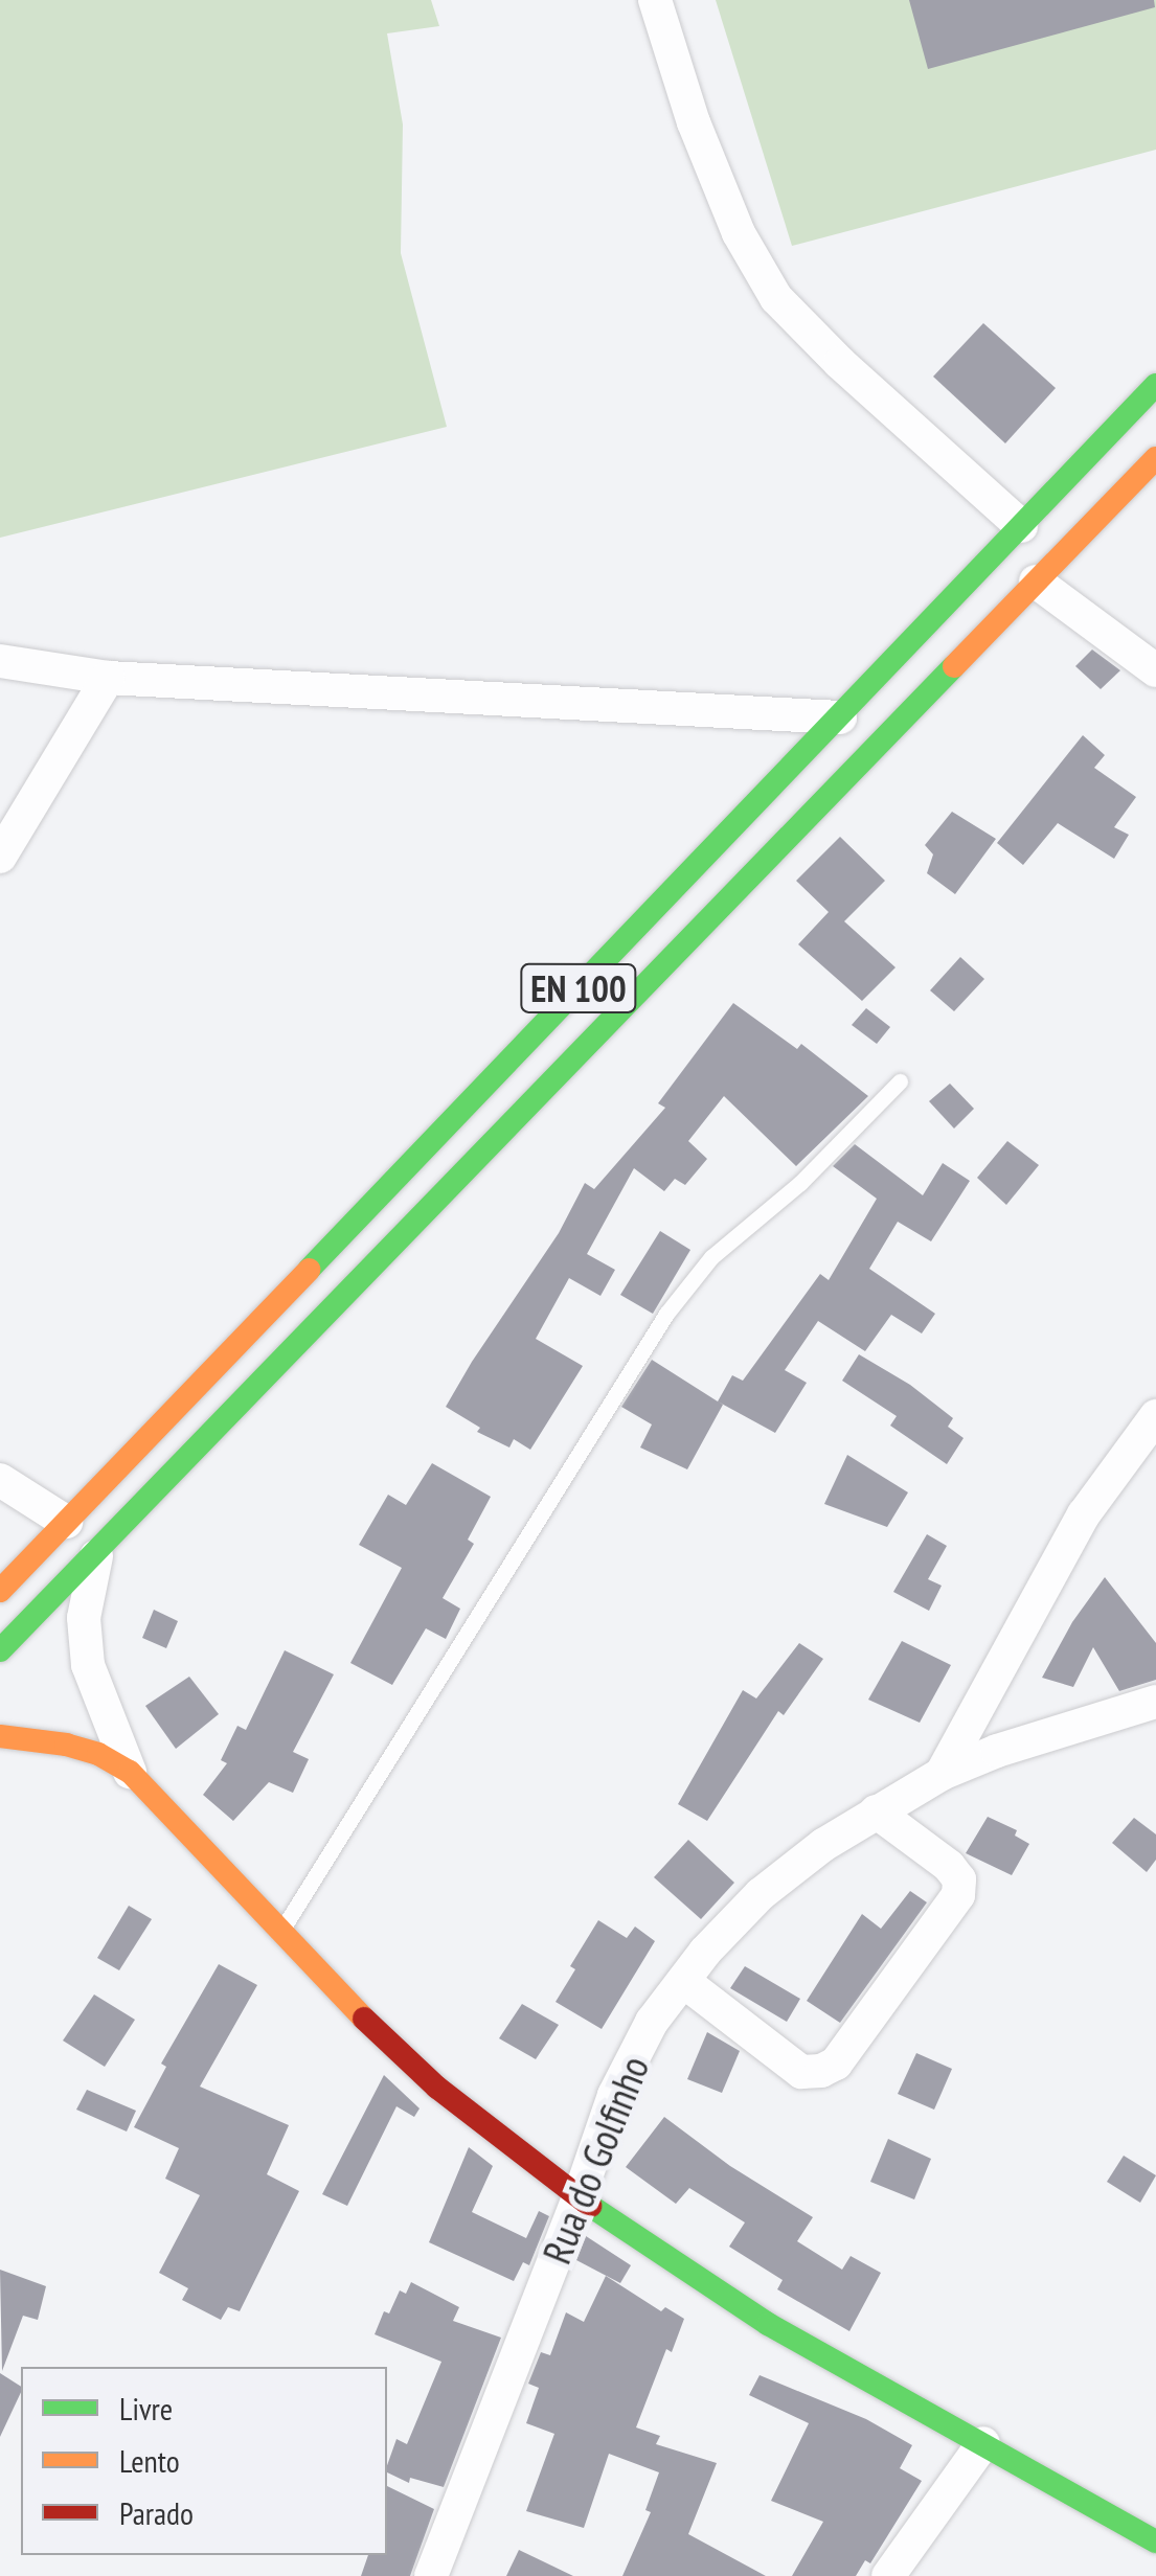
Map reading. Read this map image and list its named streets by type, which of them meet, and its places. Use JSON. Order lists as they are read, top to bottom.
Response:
{
  "streets": {
    "main road": ["EN 100"],
    "street": ["Rua do Golfinho"]
  },
  "legend": ["Livre", "Lento", "Parado"]
}
